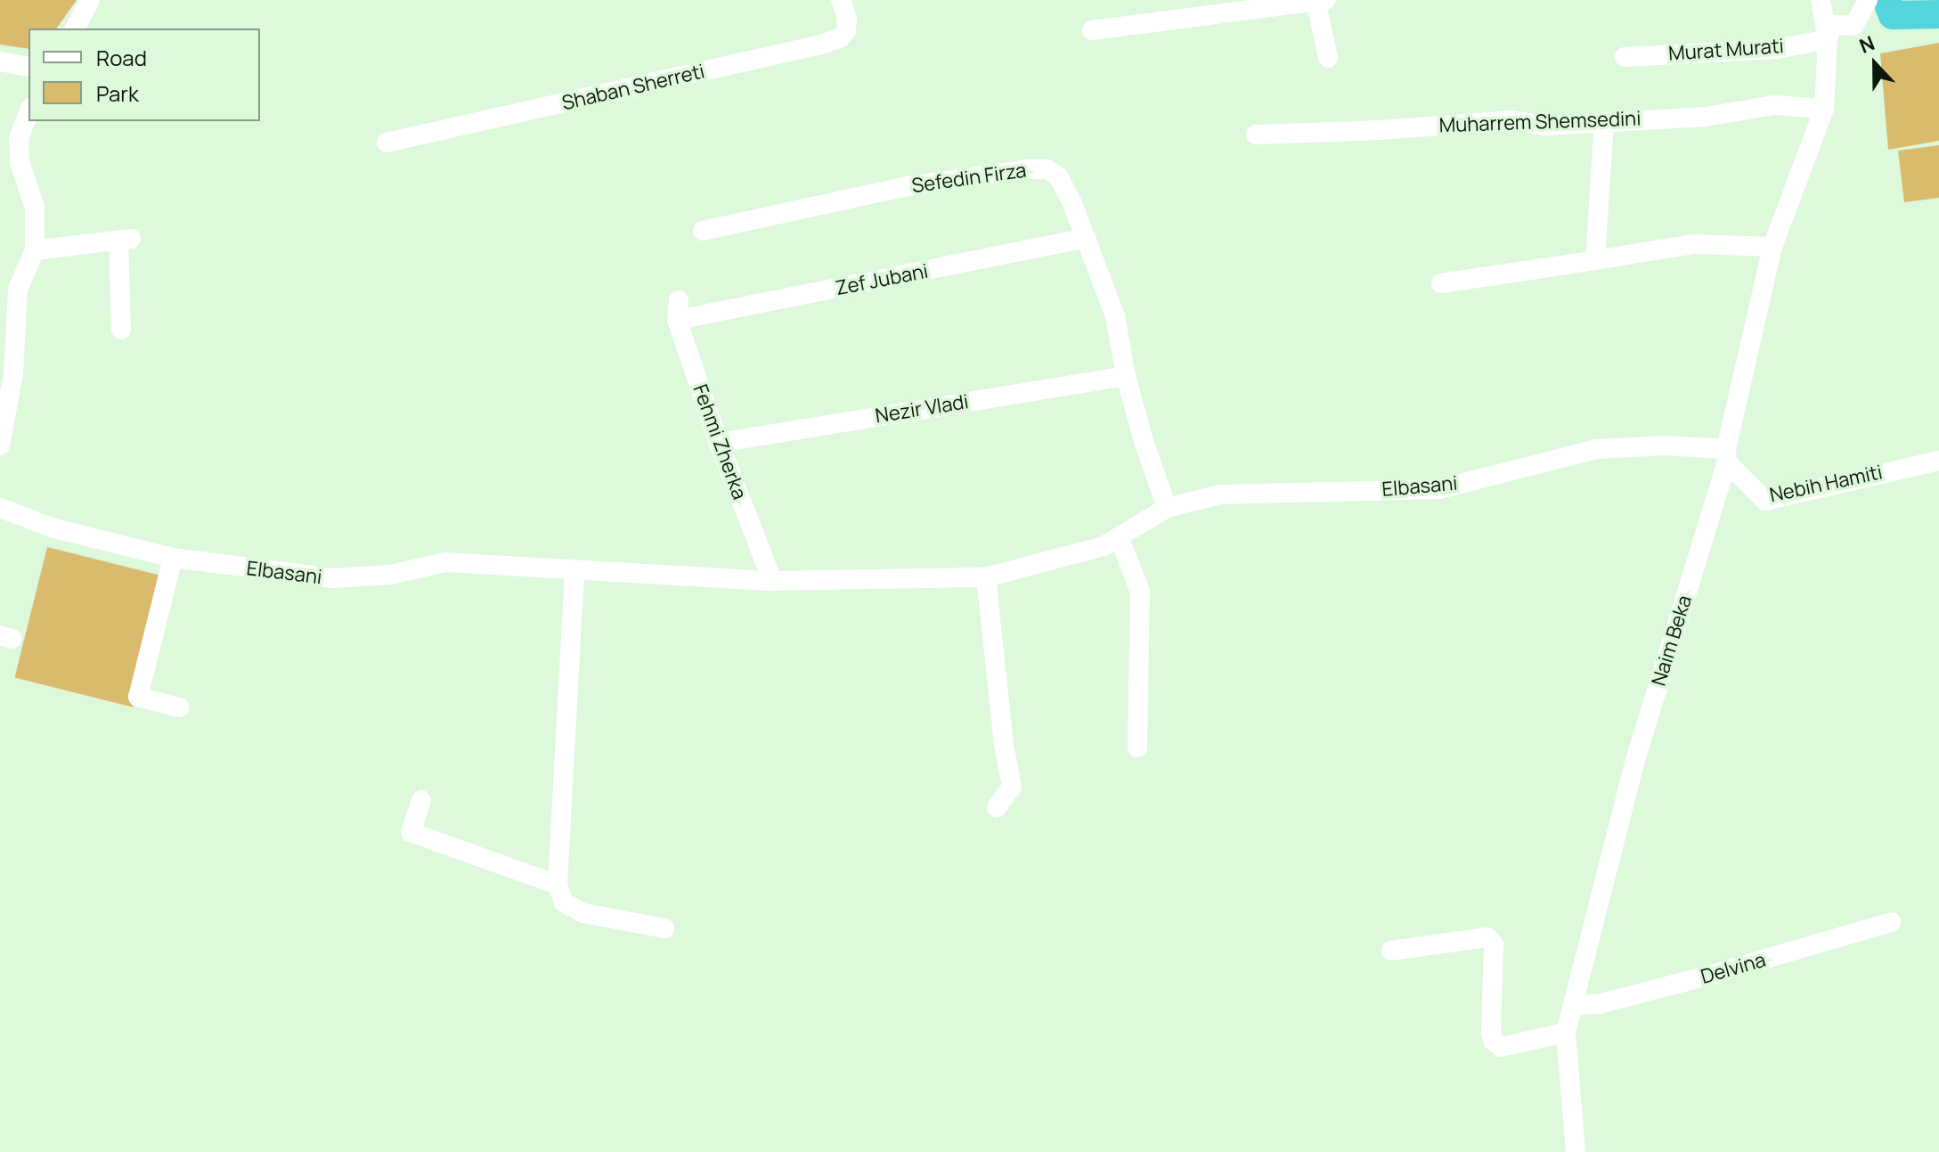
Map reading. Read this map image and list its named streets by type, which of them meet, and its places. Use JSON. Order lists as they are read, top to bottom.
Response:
{
  "streets": {
    "street": [
      "Murat Murati",
      "Shaban Sherreti",
      "Muharrem Shemsedini",
      "Sefedin Firza",
      "Zef Jubani",
      "Nezir Vladi",
      "Fehmi Zherka",
      "Nebih Hamiti",
      "Elbasani",
      "Naim Beka",
      "Delvina"
    ]
  },
  "crossings": [
    ["Murat Murati", "Naim Beka"],
    ["Muharrem Shemsedini", "Naim Beka"],
    ["Sefedin Firza", "Zef Jubani"],
    ["Sefedin Firza", "Nezir Vladi"],
    ["Sefedin Firza", "Elbasani"],
    ["Zef Jubani", "Fehmi Zherka"],
    ["Nezir Vladi", "Fehmi Zherka"],
    ["Fehmi Zherka", "Elbasani"],
    ["Nebih Hamiti", "Elbasani"],
    ["Nebih Hamiti", "Naim Beka"],
    ["Elbasani", "Naim Beka"],
    ["Naim Beka", "Delvina"]
  ],
  "legend": ["Road", "Park"],
  "north": "top"
}
